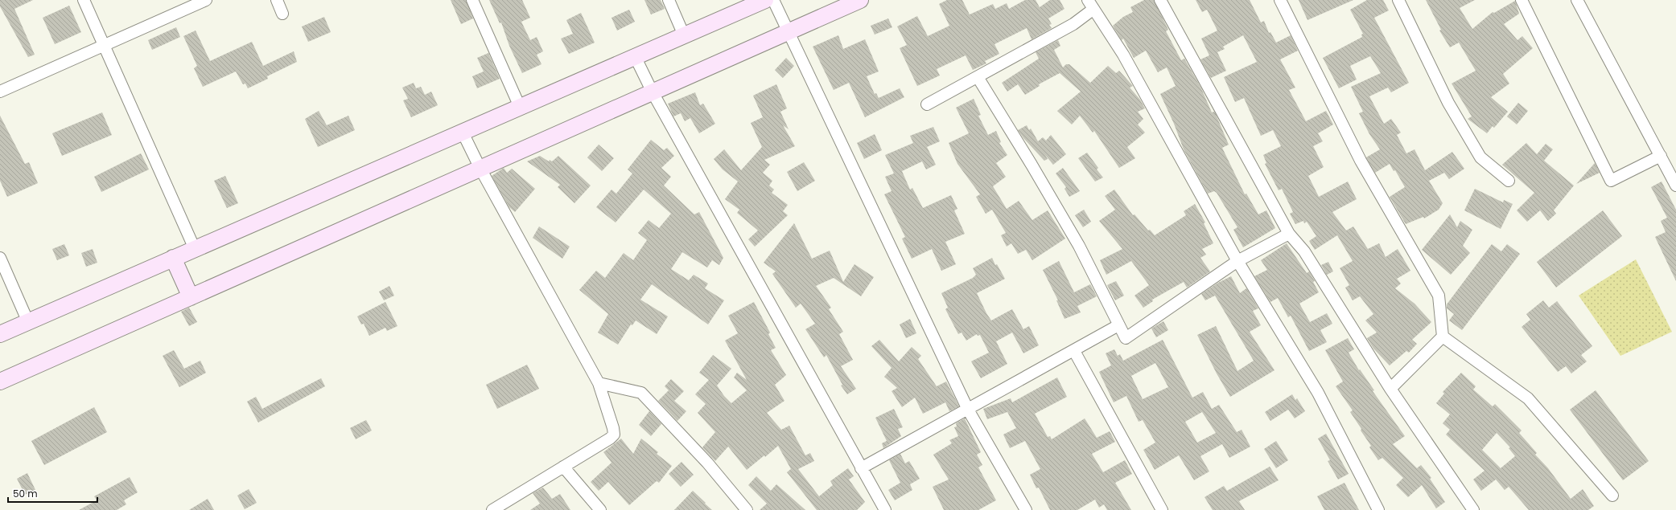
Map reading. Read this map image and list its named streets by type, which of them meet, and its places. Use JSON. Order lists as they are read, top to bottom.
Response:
{
  "scale_bar": "50 m"
}
